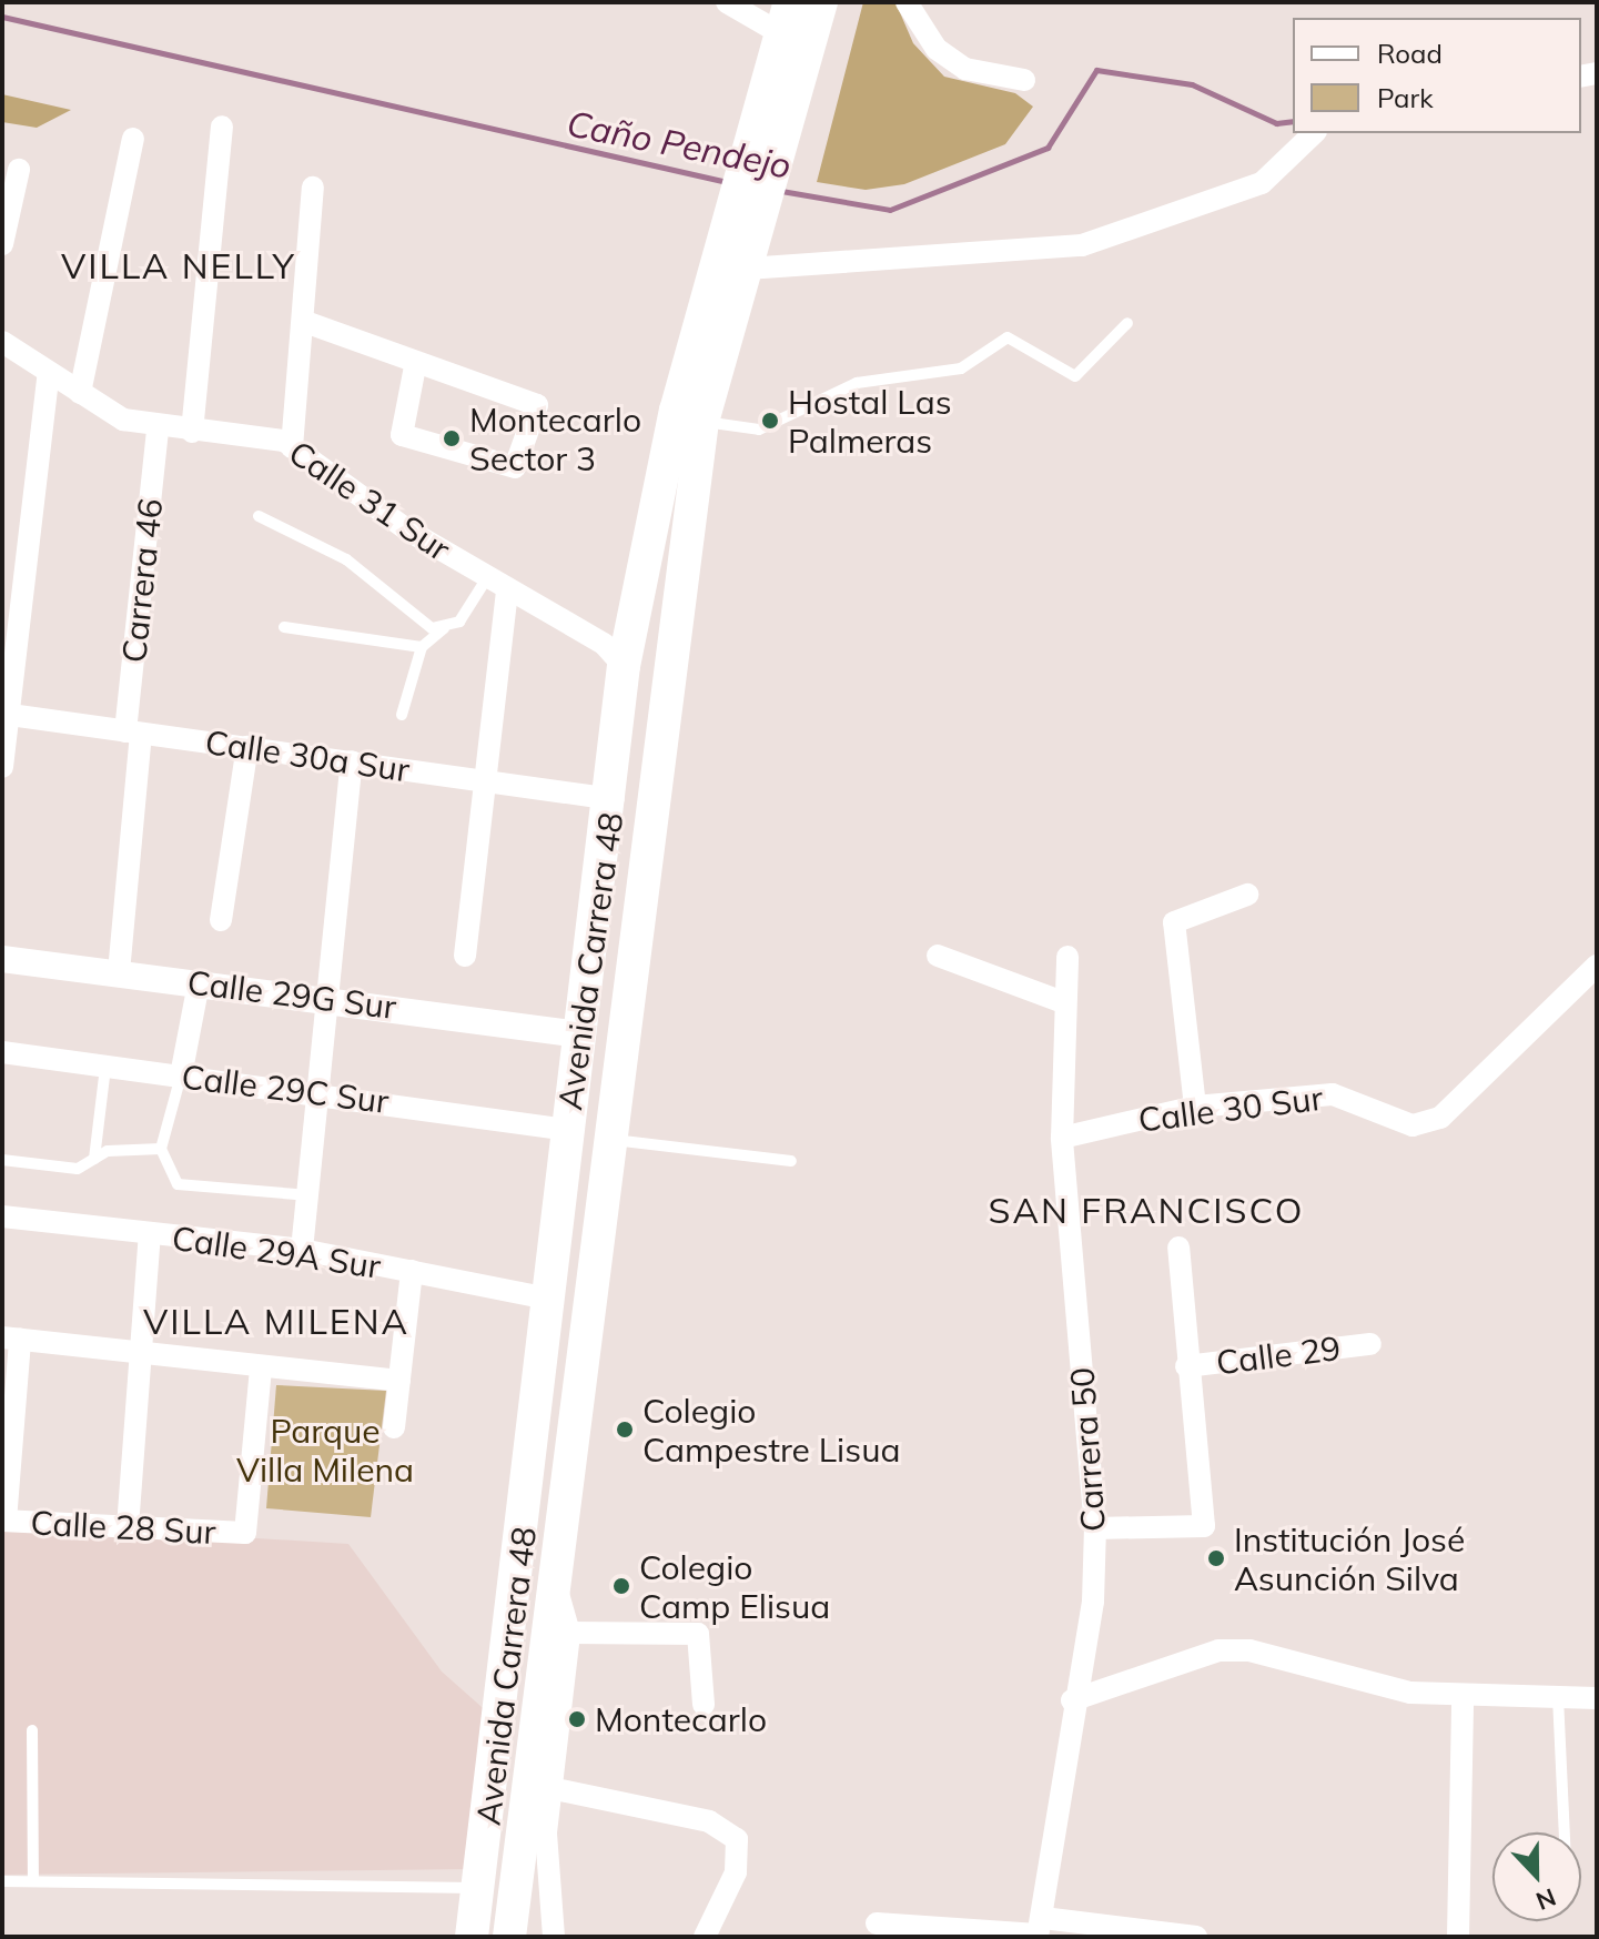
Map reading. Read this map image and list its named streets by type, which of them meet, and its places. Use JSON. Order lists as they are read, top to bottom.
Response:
{
  "streets": {
    "main road": ["Avenida Carrera 48"],
    "street": [
      "Calle 31 Sur",
      "Carrera 46",
      "Calle 30a Sur",
      "Calle 29G Sur",
      "Calle 29C Sur",
      "Calle 30 Sur",
      "Calle 29A Sur",
      "Calle 29",
      "Carrera 50",
      "Calle 28 Sur"
    ]
  },
  "crossings": [
    ["Calle 31 Sur", "Carrera 46"],
    ["Calle 31 Sur", "Avenida Carrera 48"],
    ["Carrera 46", "Calle 30a Sur"],
    ["Carrera 46", "Calle 29G Sur"],
    ["Calle 30a Sur", "Avenida Carrera 48"],
    ["Avenida Carrera 48", "Calle 29G Sur"],
    ["Avenida Carrera 48", "Calle 29C Sur"],
    ["Avenida Carrera 48", "Calle 29A Sur"],
    ["Calle 30 Sur", "Carrera 50"]
  ],
  "districts": ["VILLA NELLY", "SAN FRANCISCO", "VILLA MILENA"],
  "water": ["Caño Pendejo"],
  "parks": ["Parque Villa Milena"],
  "places": [
    "Hostal Las Palmeras",
    "Montecarlo Sector 3",
    "Colegio Campestre Lisua",
    "Institución José Asunción Silva",
    "Colegio Camp Elisua",
    "Montecarlo"
  ],
  "legend": ["Road", "Park"],
  "north": "bottom"
}
